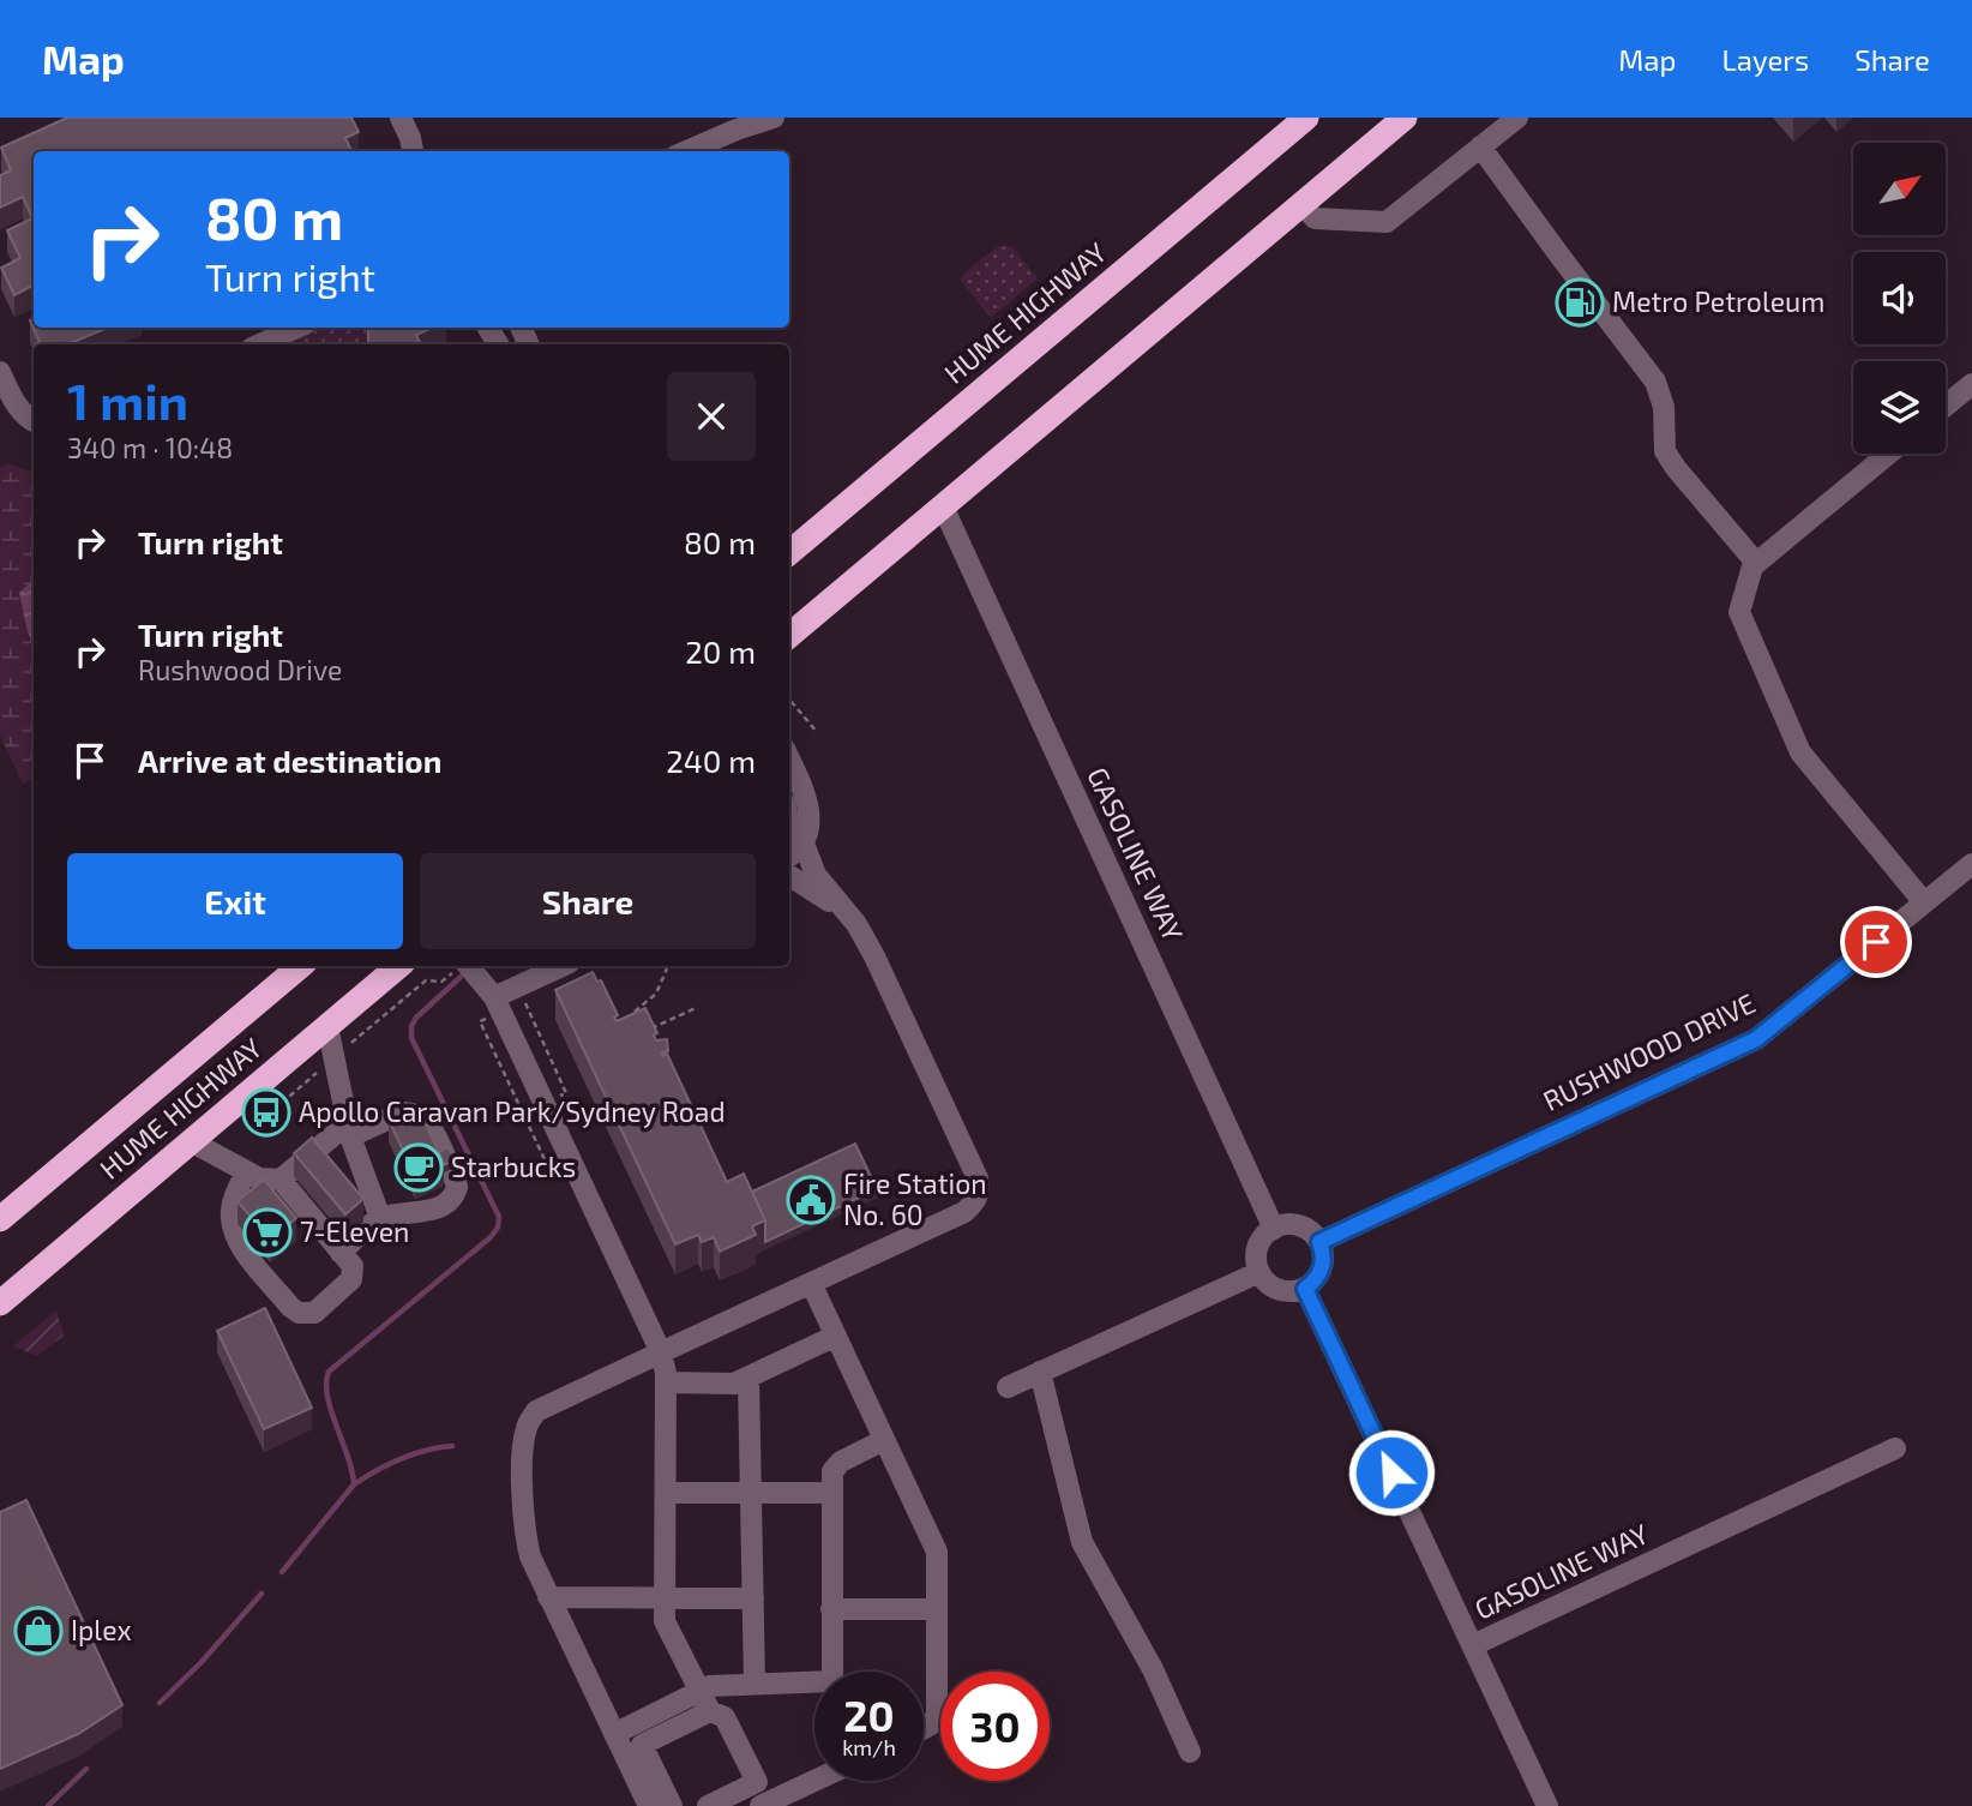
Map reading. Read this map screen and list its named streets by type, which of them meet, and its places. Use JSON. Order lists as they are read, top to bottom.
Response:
{
  "streets": {
    "highway": ["HUME HIGHWAY"],
    "street": ["GASOLINE WAY", "RUSHWOOD DRIVE"]
  },
  "crossings": [
    ["GASOLINE WAY", "RUSHWOOD DRIVE"]
  ],
  "places": {
    "fuel station": ["Metro Petroleum"],
    "bus stop": ["Apollo Caravan Park/Sydney Road"],
    "cafe": ["Starbucks"],
    "public building": ["Fire Station No. 60"],
    "supermarket": ["7-Eleven"],
    "shop": ["Iplex"]
  },
  "north": "top right",
  "page": {
    "header": "Map",
    "nav": ["Map", "Layers", "Share"],
    "turn": ["80 m", "Turn right"],
    "heading": ["1 min", "340 m · 10:48"],
    "list": [
      {
        "name": "Turn right",
        "value": "80 m"
      },
      {
        "name": "Turn right",
        "note": "Rushwood Drive",
        "value": "20 m"
      },
      {
        "name": "Arrive at destination",
        "value": "240 m"
      }
    ],
    "buttons": ["Exit", "Share"],
    "speed": "20 km/h",
    "limit": "30"
  }
}
